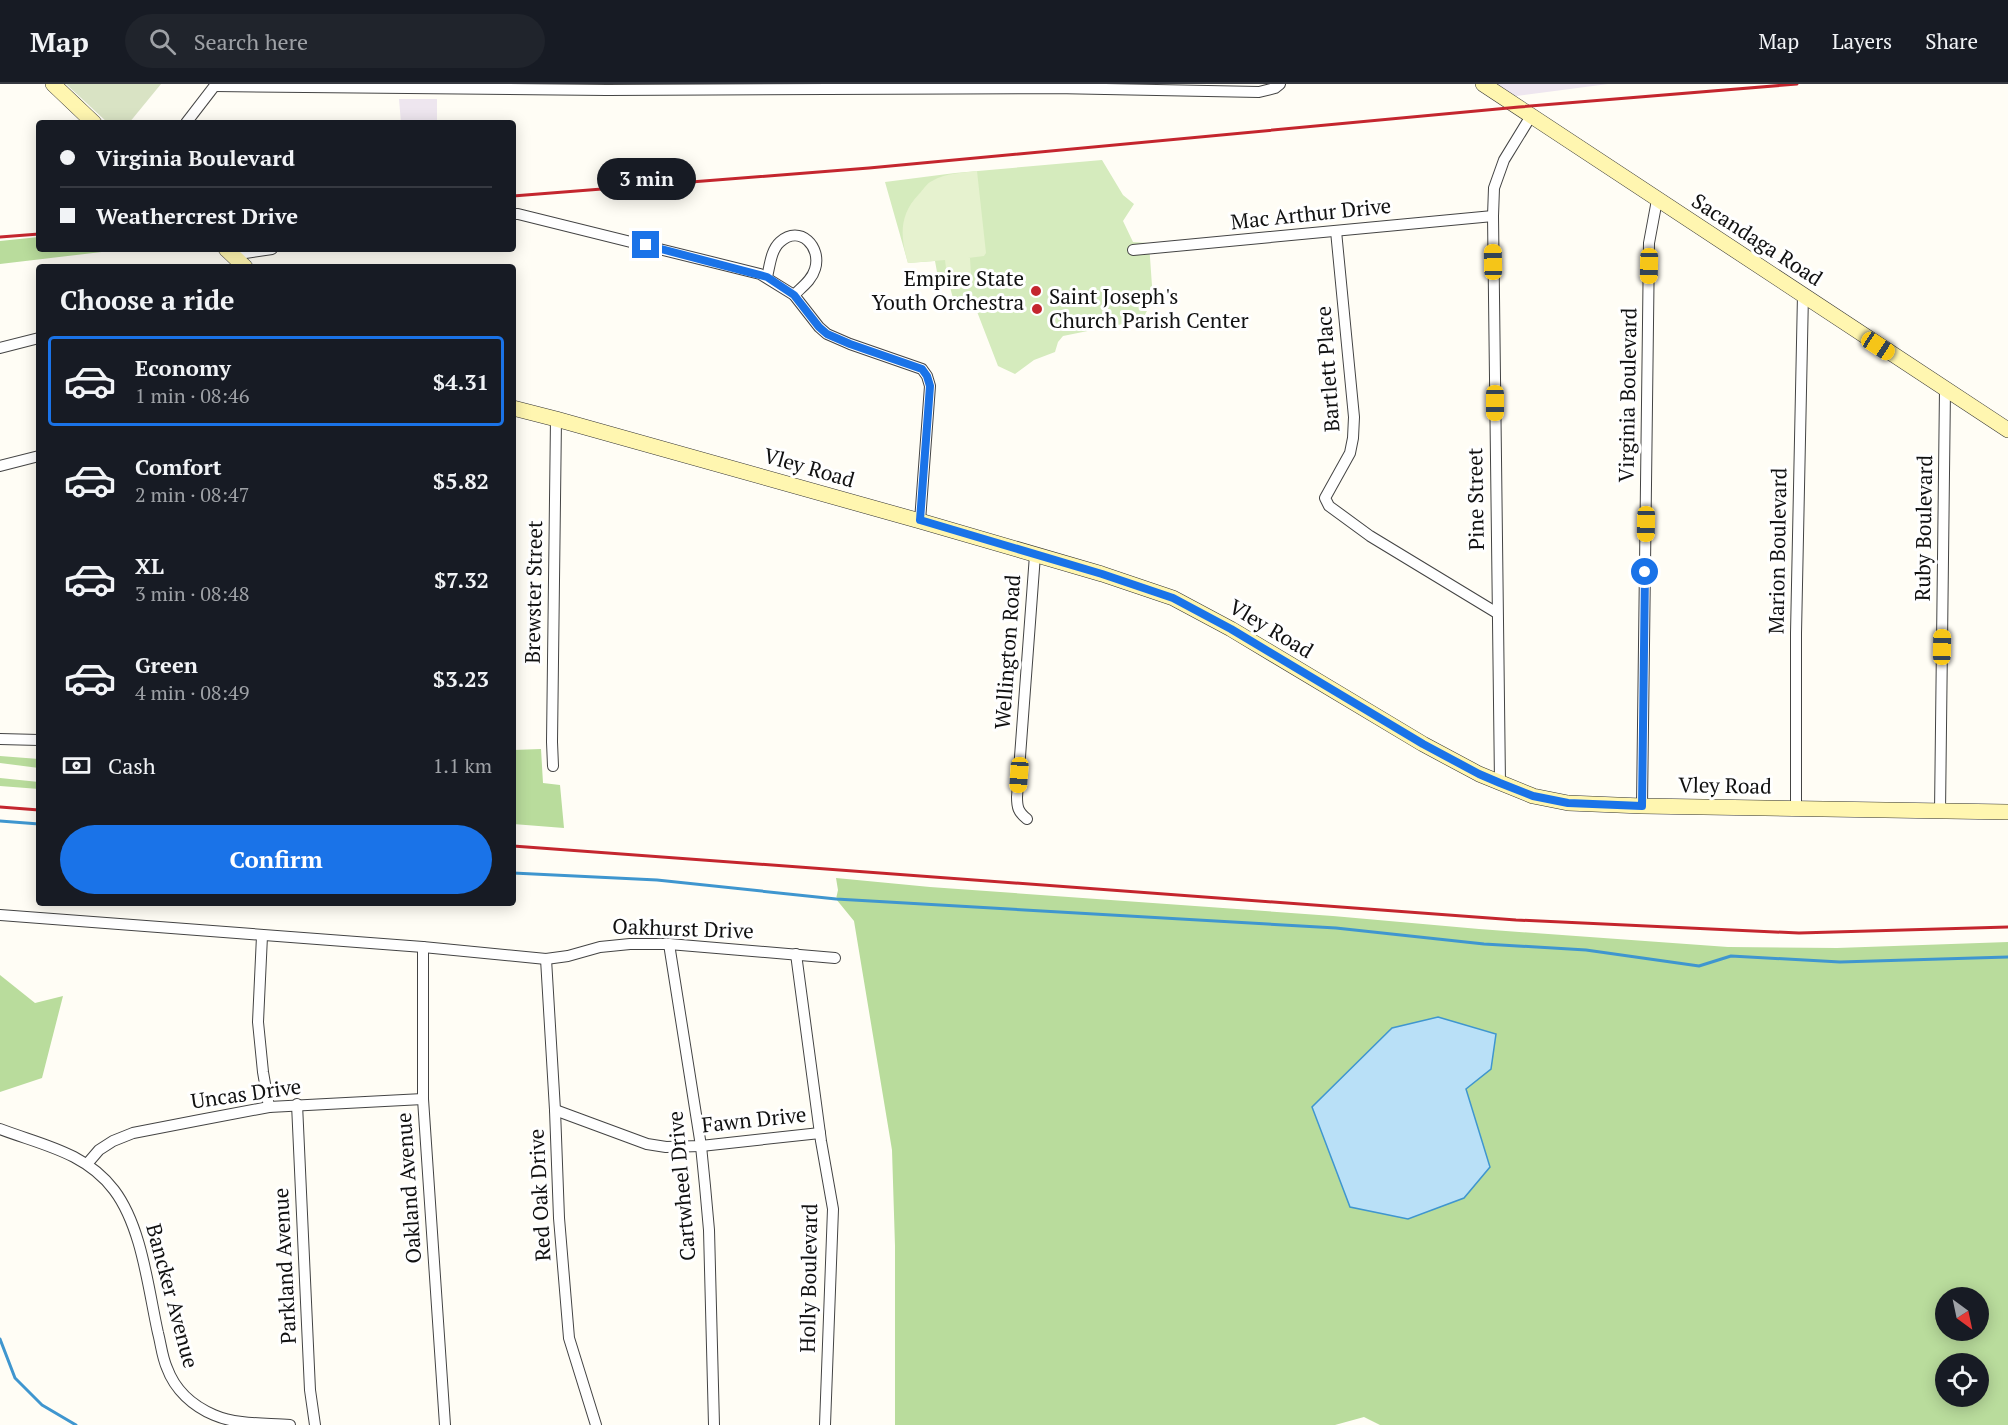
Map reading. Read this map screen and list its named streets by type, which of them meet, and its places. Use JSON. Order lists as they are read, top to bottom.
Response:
{
  "streets": {
    "street": [
      "Mac Arthur Drive",
      "Sacandaga Road",
      "Bartlett Place",
      "Virginia Boulevard",
      "Vley Road",
      "Pine Street",
      "Ruby Boulevard",
      "Marion Boulevard",
      "Brewster Street",
      "Wellington Road",
      "Oakhurst Drive",
      "Uncas Drive",
      "Fawn Drive",
      "Cartwheel Drive",
      "Oakland Avenue",
      "Red Oak Drive",
      "Parkland Avenue",
      "Holly Boulevard",
      "Bancker Avenue"
    ]
  },
  "crossings": [
    ["Mac Arthur Drive", "Bartlett Place"],
    ["Mac Arthur Drive", "Pine Street"],
    ["Sacandaga Road", "Virginia Boulevard"],
    ["Sacandaga Road", "Pine Street"],
    ["Sacandaga Road", "Ruby Boulevard"],
    ["Sacandaga Road", "Marion Boulevard"],
    ["Bartlett Place", "Pine Street"],
    ["Virginia Boulevard", "Vley Road"],
    ["Vley Road", "Pine Street"],
    ["Vley Road", "Ruby Boulevard"],
    ["Vley Road", "Marion Boulevard"],
    ["Vley Road", "Brewster Street"],
    ["Vley Road", "Wellington Road"],
    ["Oakhurst Drive", "Cartwheel Drive"],
    ["Oakhurst Drive", "Oakland Avenue"],
    ["Oakhurst Drive", "Red Oak Drive"],
    ["Oakhurst Drive", "Holly Boulevard"],
    ["Uncas Drive", "Oakland Avenue"],
    ["Uncas Drive", "Parkland Avenue"],
    ["Uncas Drive", "Bancker Avenue"],
    ["Fawn Drive", "Cartwheel Drive"],
    ["Fawn Drive", "Red Oak Drive"],
    ["Fawn Drive", "Holly Boulevard"]
  ],
  "places": ["Empire State Youth Orchestra", "Saint Joseph's Church Parish Center"],
  "north": "bottom right",
  "page": {
    "header": "Map",
    "search": "Search here",
    "nav": ["Map", "Layers", "Share"],
    "banner": ["Virginia Boulevard", "Weathercrest Drive"],
    "bubble": "3 min",
    "heading": "Choose a ride",
    "list": [
      {
        "name": "Economy",
        "note": "1 min · 08:46",
        "value": "$4.31"
      },
      {
        "name": "Comfort",
        "note": "2 min · 08:47",
        "value": "$5.82"
      },
      {
        "name": "XL",
        "note": "3 min · 08:48",
        "value": "$7.32"
      },
      {
        "name": "Green",
        "note": "4 min · 08:49",
        "value": "$3.23"
      }
    ],
    "pay": ["Cash", "1.1 km"],
    "buttons": "Confirm"
  }
}
